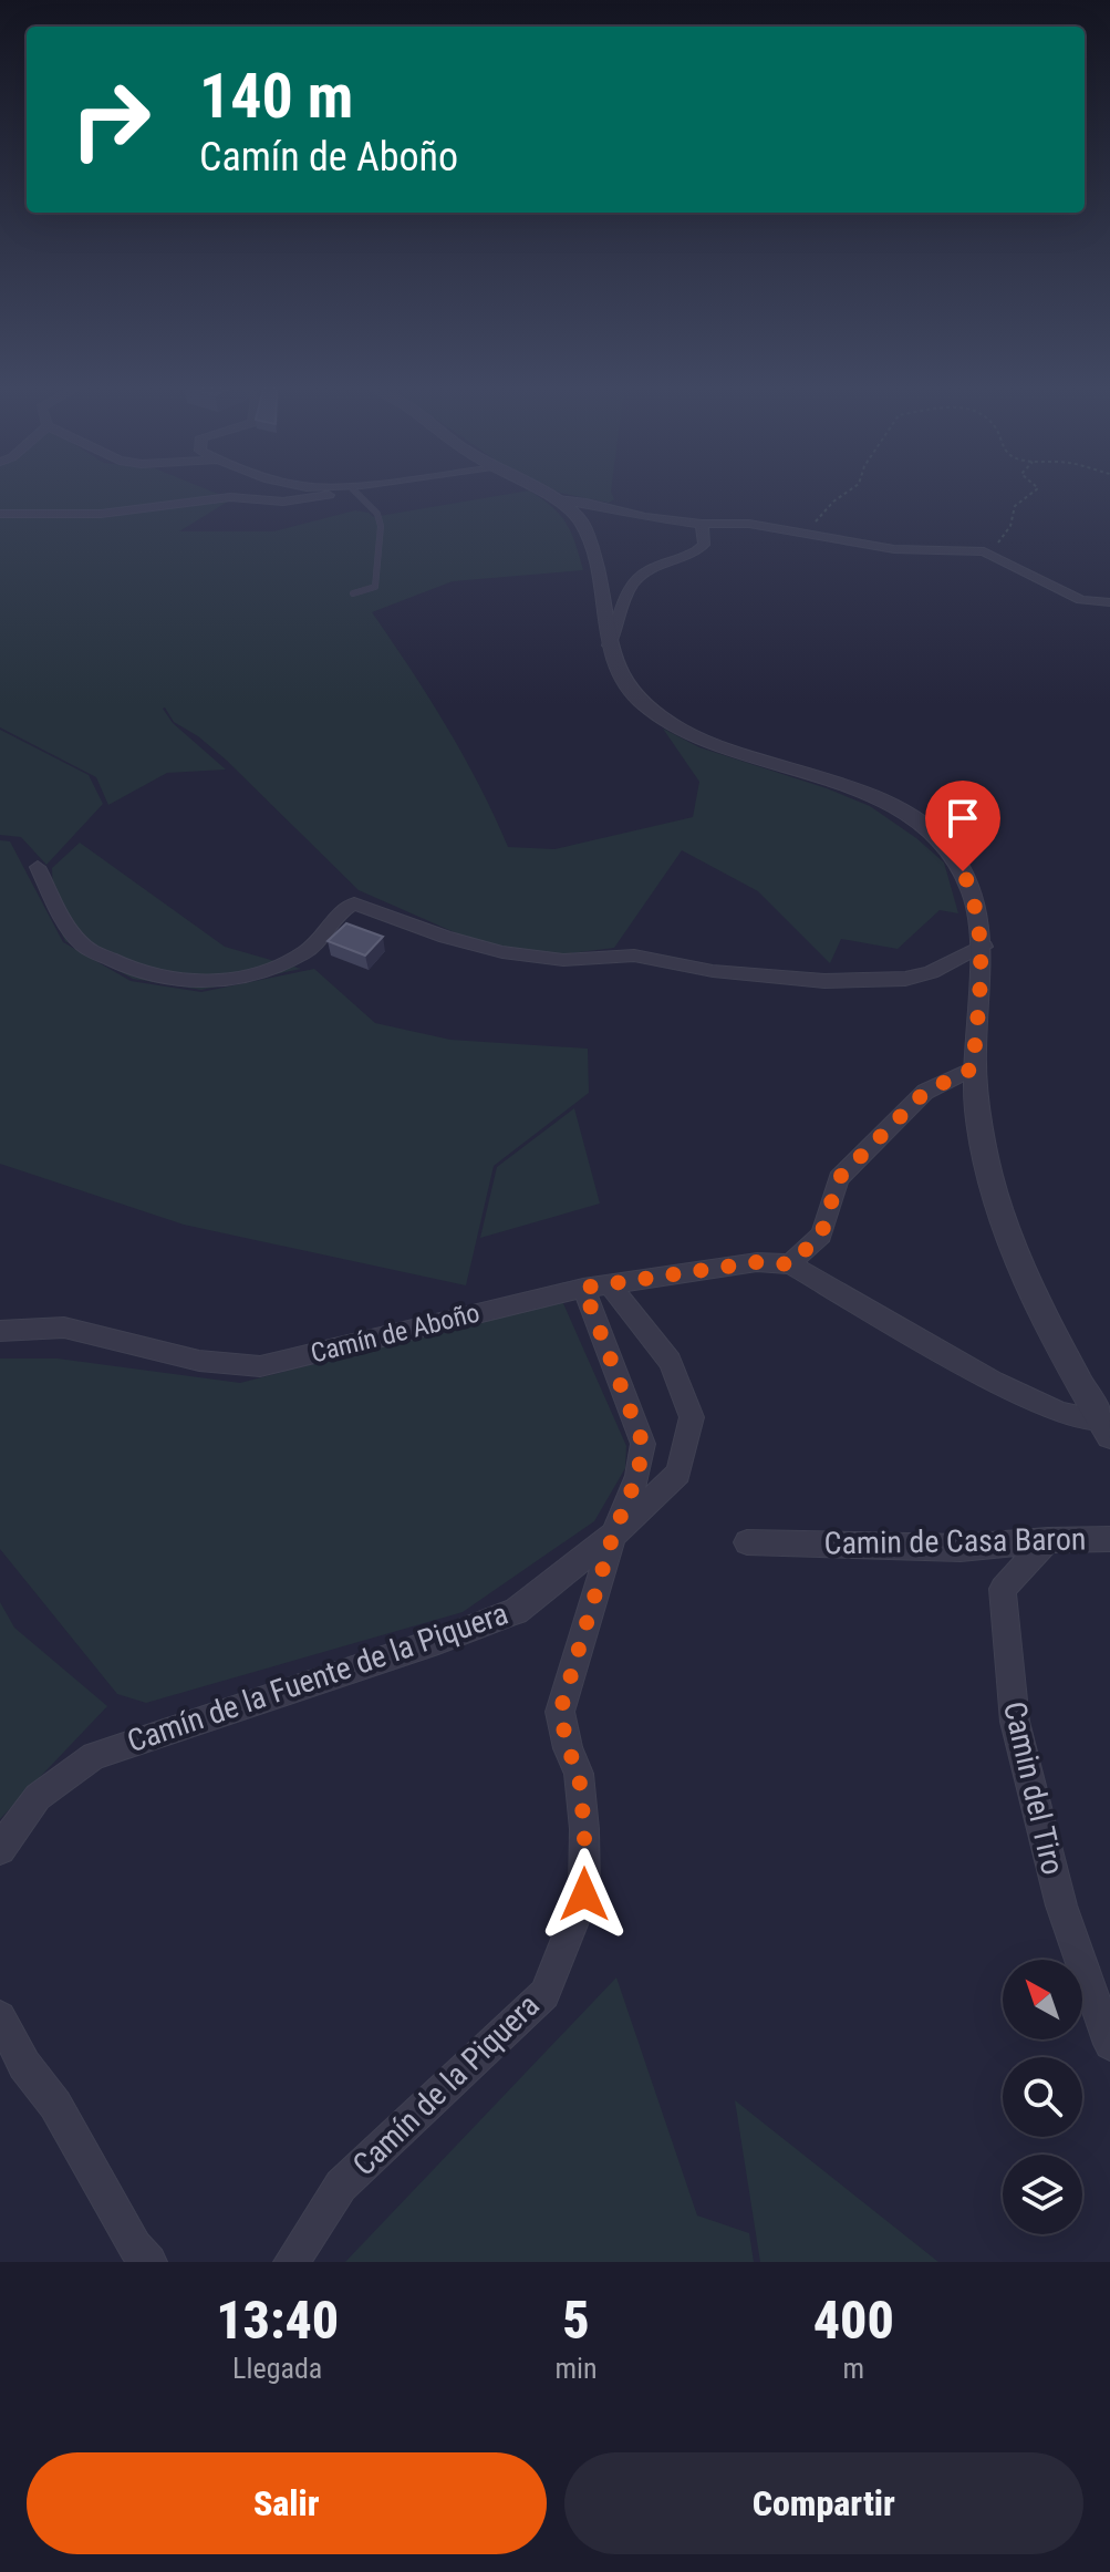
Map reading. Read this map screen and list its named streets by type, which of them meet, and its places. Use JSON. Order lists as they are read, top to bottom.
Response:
{
  "streets": {
    "street": [
      "Camín de Aboño",
      "Camin de Casa Baron",
      "Camín de la Fuente de la Piquera",
      "Camin del Tiro",
      "Camín de la Piquera"
    ]
  },
  "crossings": [
    ["Camín de Aboño", "Camín de la Fuente de la Piquera"],
    ["Camín de Aboño", "Camín de la Piquera"],
    ["Camin de Casa Baron", "Camin del Tiro"],
    ["Camín de la Fuente de la Piquera", "Camín de la Piquera"]
  ],
  "north": "top left",
  "page": {
    "turn": ["140 m", "Camín de Aboño"],
    "eta": [
      "13:40",
      "Llegada",
      "5",
      "min",
      "400",
      "m"
    ],
    "buttons": ["Salir", "Compartir"]
  }
}
